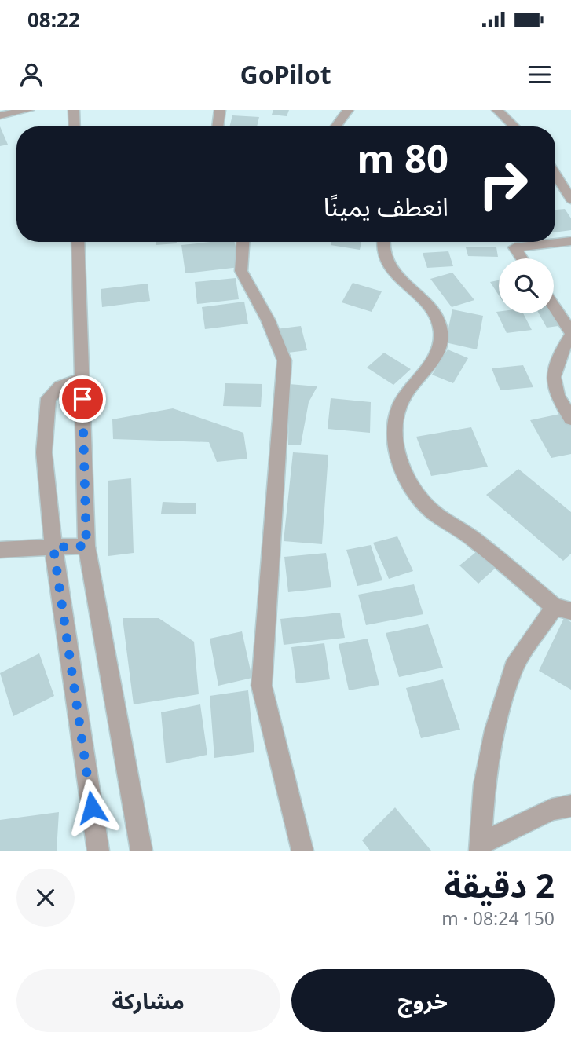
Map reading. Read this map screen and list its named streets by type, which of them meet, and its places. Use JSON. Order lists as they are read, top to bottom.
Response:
{
  "page": {
    "status": "08:22",
    "header": "GoPilot",
    "turn": ["80 m", "انعطف يمينًا"],
    "heading": ["2 دقيقة", "150 m · 08:24"],
    "buttons": ["خروج", "مشاركة"]
  }
}
